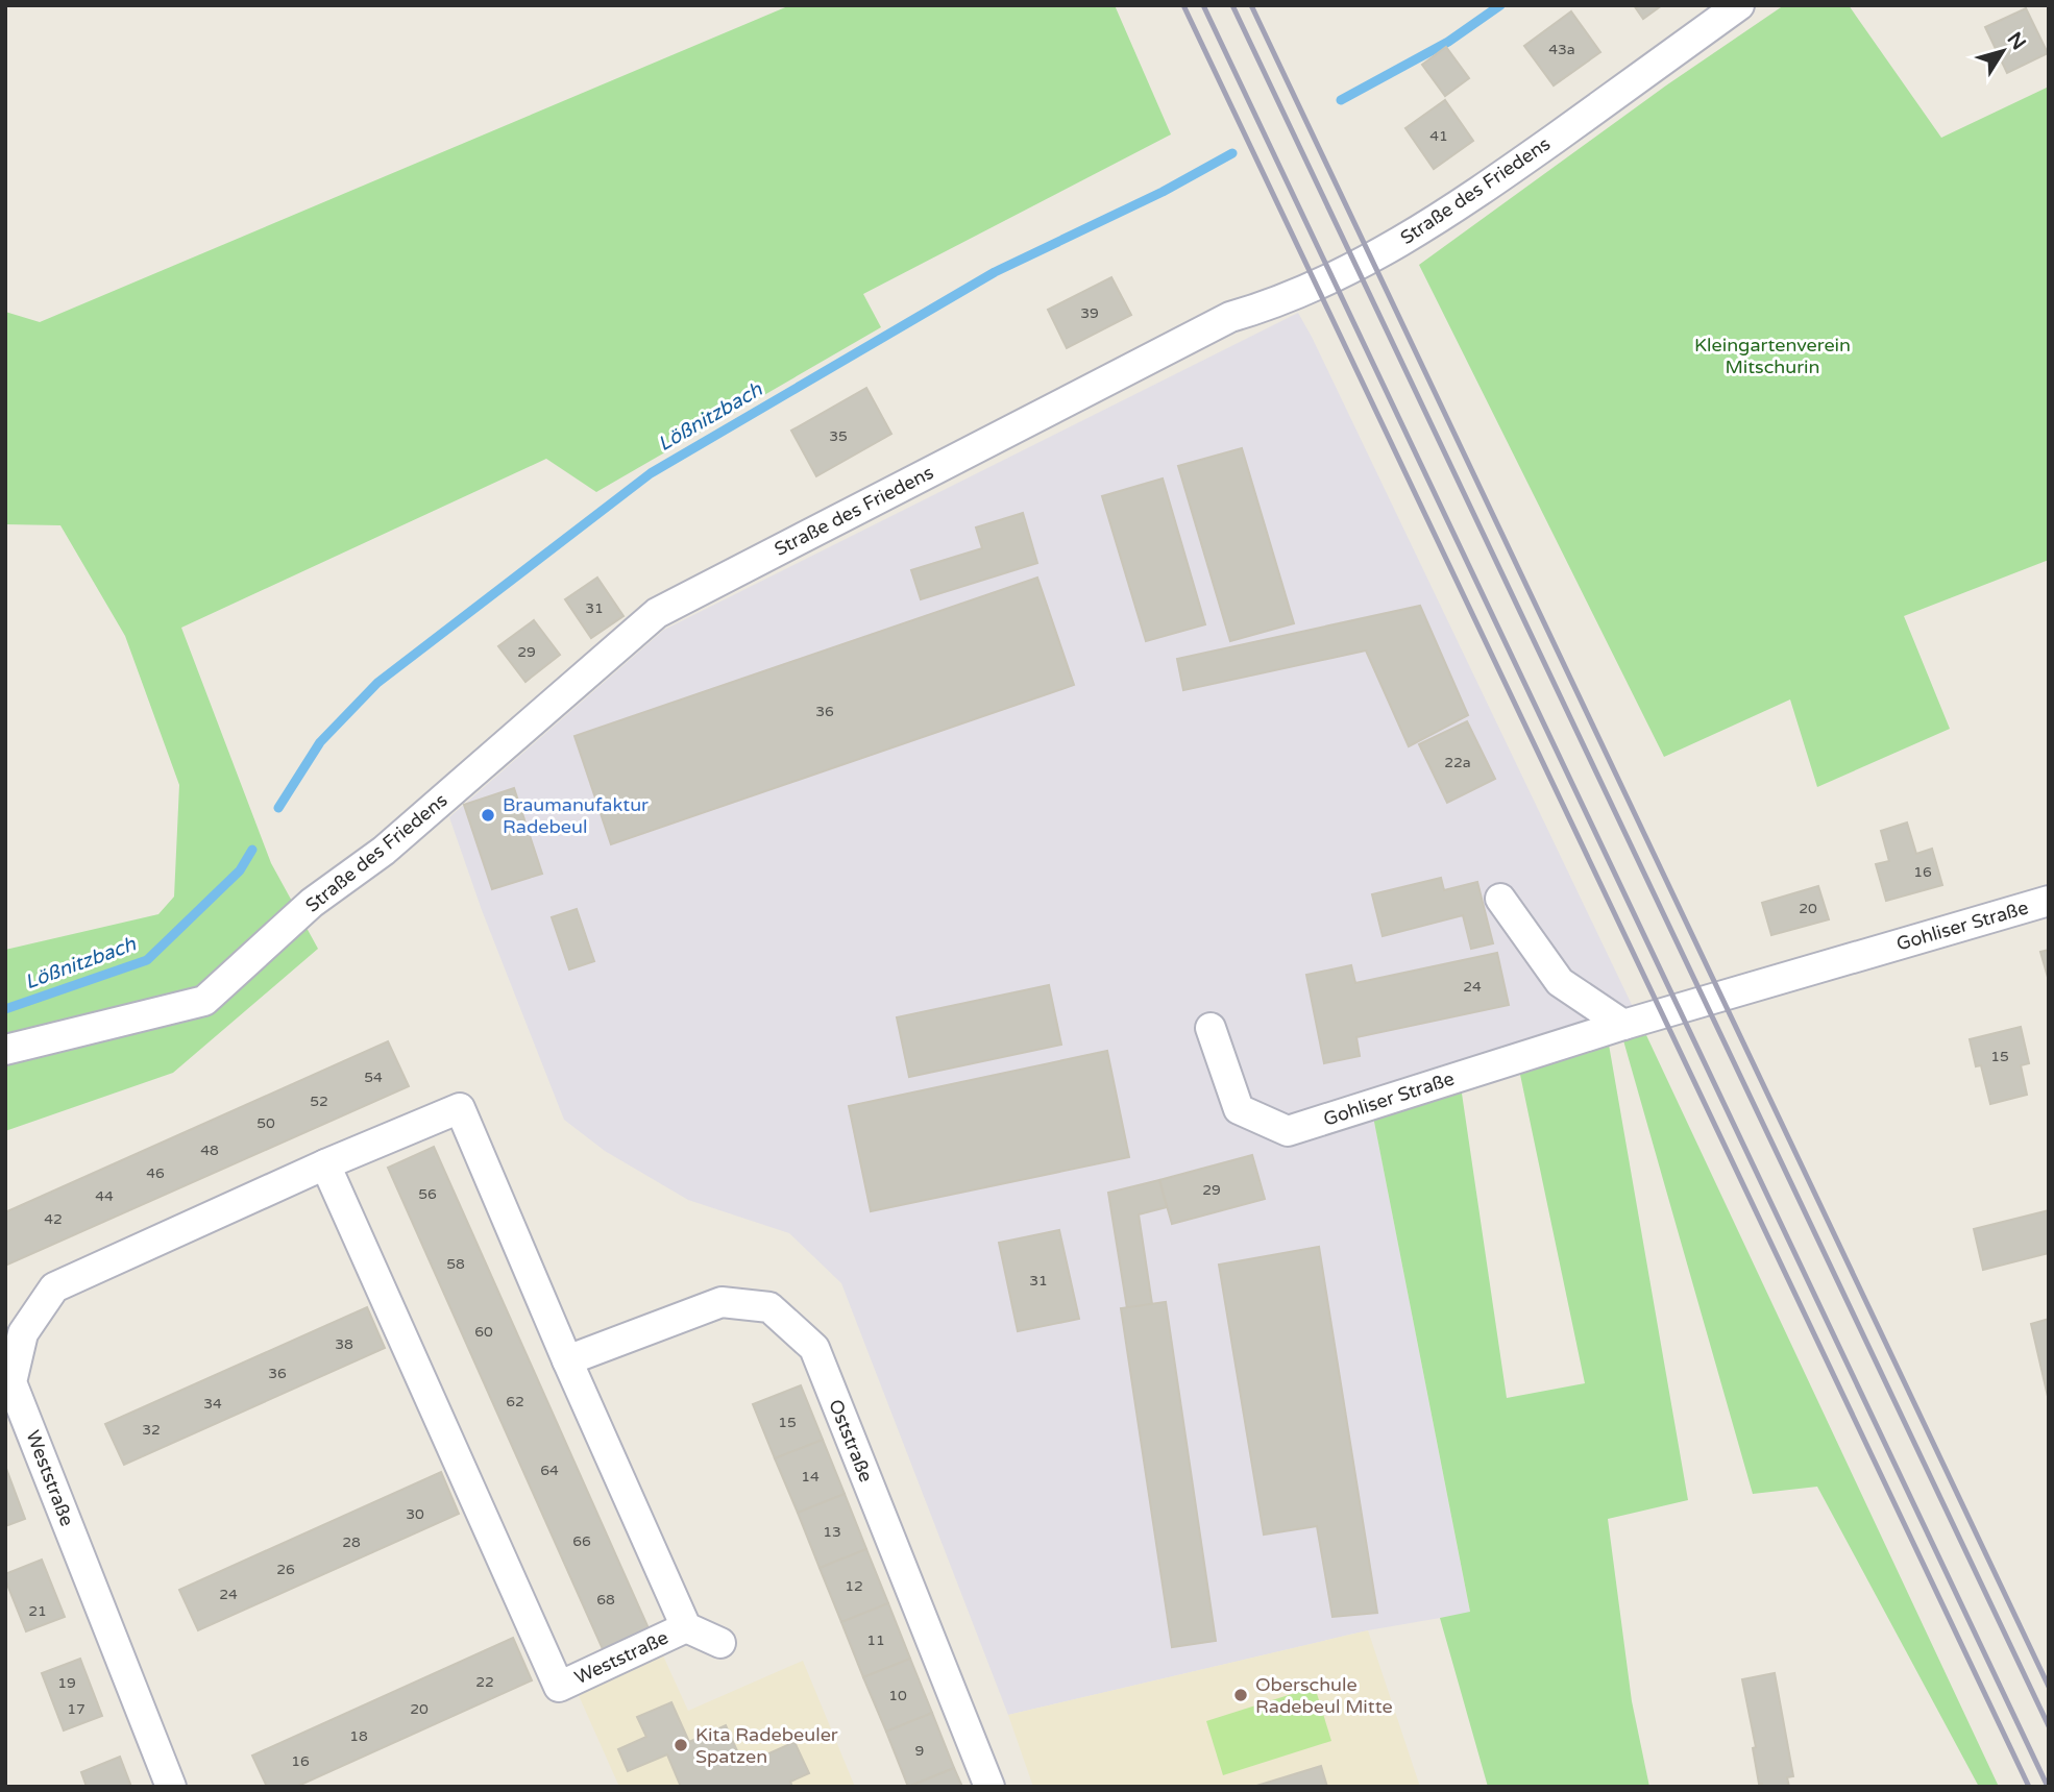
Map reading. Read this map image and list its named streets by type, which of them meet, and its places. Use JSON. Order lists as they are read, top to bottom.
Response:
{
  "streets": {
    "street": [
      "Straße des Friedens",
      "Gohliser Straße",
      "Oststraße",
      "Weststraße"
    ]
  },
  "crossings": [
    ["Oststraße", "Weststraße"]
  ],
  "water": ["Lößnitzbach"],
  "parks": ["Kleingartenverein Mitschurin"],
  "places": ["Braumanufaktur Radebeul", "Oberschule Radebeul Mitte", "Kita Radebeuler Spatzen"],
  "house_numbers": [
    "43a",
    "41",
    "39",
    "35",
    "31",
    "29",
    "36",
    "22a",
    "16",
    "20",
    "24",
    "15",
    "54",
    "52",
    "50",
    "48",
    "46",
    "29",
    "56",
    "44",
    "42",
    "58",
    "31",
    "60",
    "38",
    "36",
    "62",
    "34",
    "15",
    "32",
    "64",
    "14",
    "30",
    "13",
    "66",
    "28",
    "26",
    "12",
    "24",
    "68",
    "21",
    "11",
    "22",
    "19",
    "10",
    "17",
    "20",
    "18",
    "9",
    "16"
  ],
  "north": "top right"
}
